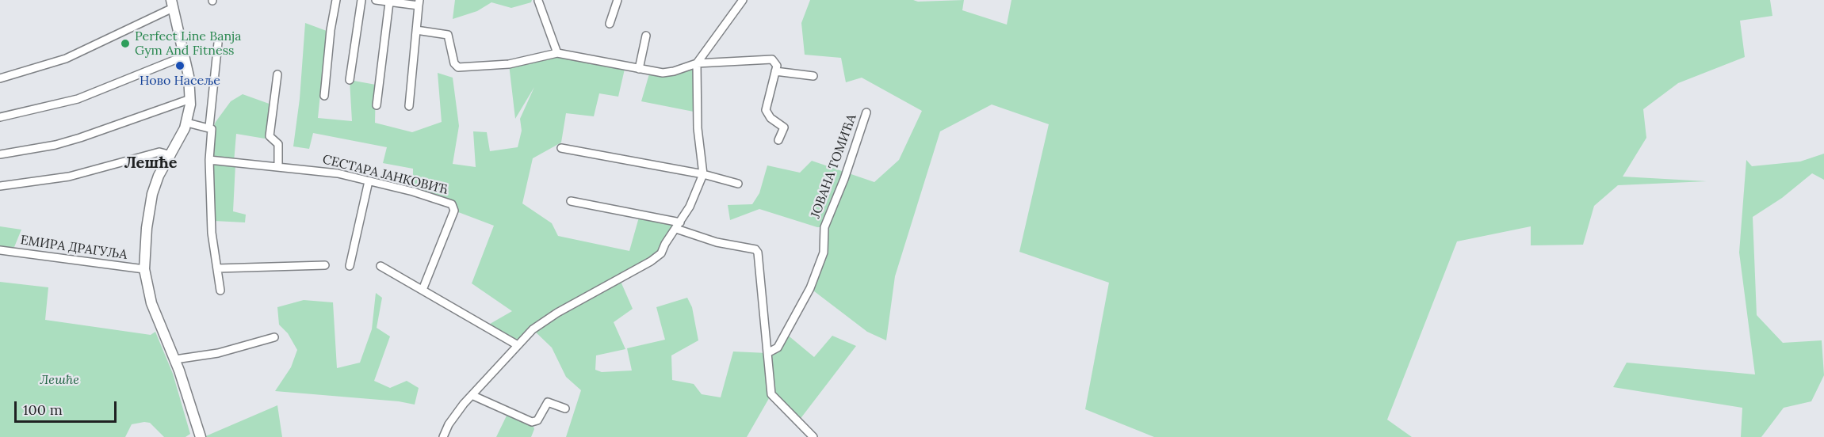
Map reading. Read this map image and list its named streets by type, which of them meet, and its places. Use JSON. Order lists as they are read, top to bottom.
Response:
{
  "streets": {
    "street": ["ЈОВАНА ТОМИЋА", "СЕСТАРА ЈАНКОВИЋ", "ЕМИРА ДРАГУЉА"]
  },
  "districts": ["Лешће"],
  "parks": ["Лешће"],
  "places": ["Perfect Line Banja Gym And Fitness", "Ново Насеље"],
  "scale_bar": "100 m"
}
